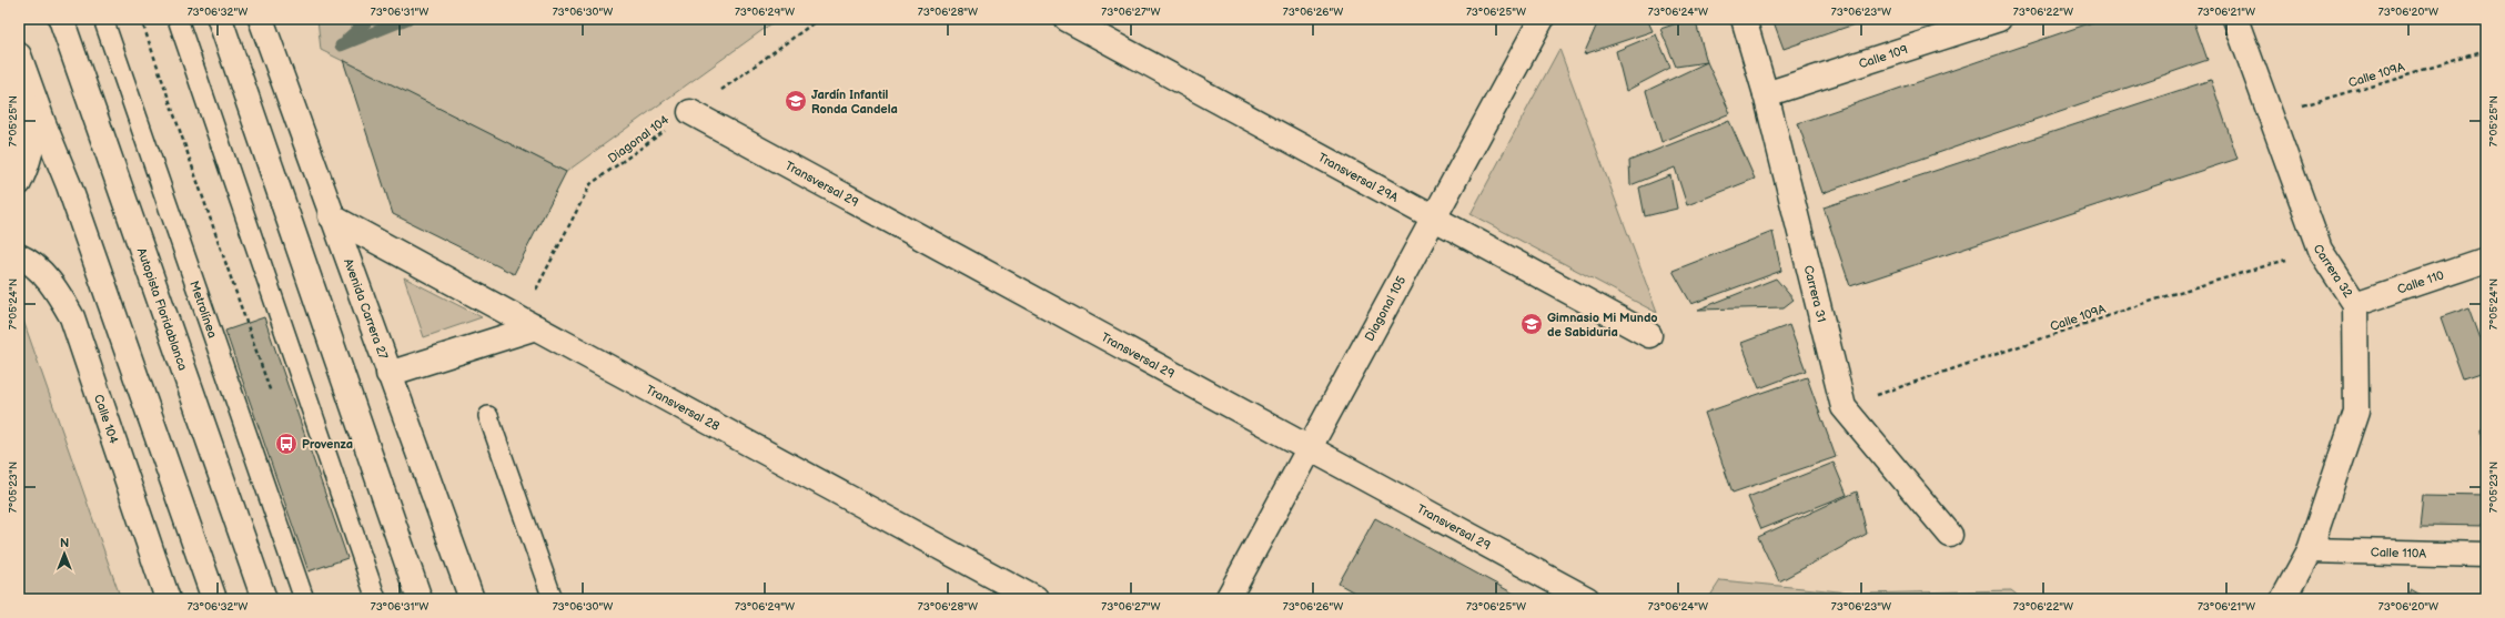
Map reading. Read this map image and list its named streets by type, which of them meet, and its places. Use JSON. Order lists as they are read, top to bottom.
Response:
{
  "streets": {
    "main road": [
      "Calle 109",
      "Transversal 29A",
      "Transversal 29",
      "Carrera 32",
      "Calle 110",
      "Carrera 31",
      "Diagonal 105",
      "Autopista Floridablanca",
      "Avenida Carrera 27",
      "Transversal 28",
      "Calle 104",
      "Calle 110A"
    ],
    "lane": ["Metrolínea"],
    "path": ["Calle 109A", "Diagonal 104"]
  },
  "crossings": [
    ["Calle 109", "Carrera 31"],
    ["Calle 109A", "Carrera 32"],
    ["Calle 109A", "Carrera 31"],
    ["Diagonal 104", "Transversal 29"],
    ["Diagonal 104", "Transversal 28"],
    ["Transversal 29A", "Diagonal 105"],
    ["Transversal 29", "Diagonal 105"],
    ["Carrera 32", "Calle 110"],
    ["Carrera 32", "Calle 110A"],
    ["Avenida Carrera 27", "Transversal 28"]
  ],
  "places": {
    "school or university": ["Jardín Infantil Ronda Candela", "Gimnasio Mi Mundo de Sabiduria"],
    "bus stop": ["Provenza"]
  },
  "north": "top",
  "coordinates": [
    "73°06'32\"W",
    "73°06'31\"W",
    "73°06'30\"W",
    "73°06'29\"W",
    "73°06'28\"W",
    "73°06'27\"W",
    "73°06'26\"W",
    "73°06'25\"W",
    "73°06'24\"W",
    "73°06'23\"W",
    "73°06'22\"W",
    "73°06'21\"W",
    "73°06'20\"W",
    "7°05'25\"N",
    "7°05'24\"N",
    "7°05'23\"N"
  ]
}
